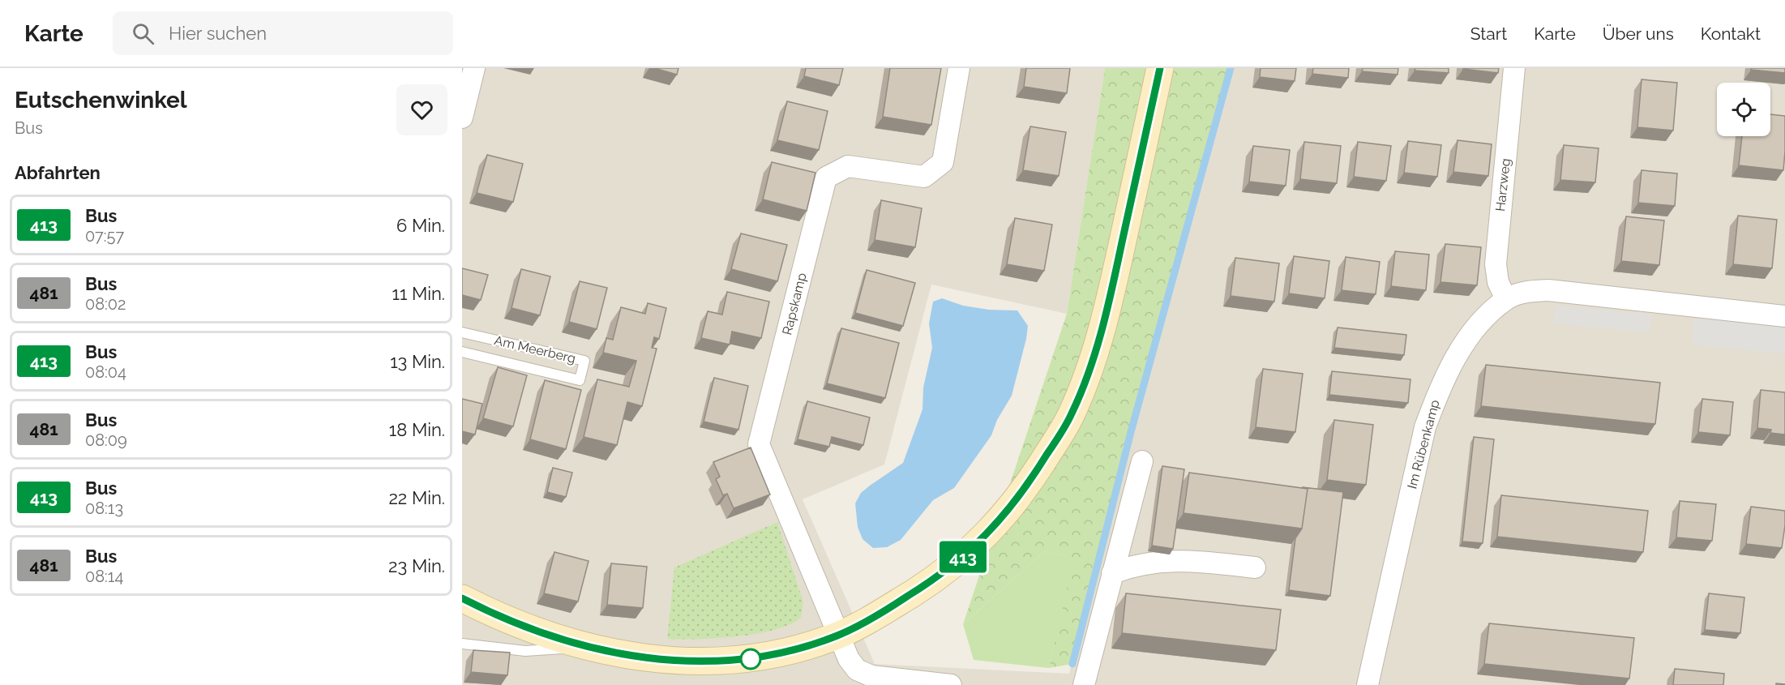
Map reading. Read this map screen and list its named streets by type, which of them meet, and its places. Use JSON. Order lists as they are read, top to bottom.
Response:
{
  "streets": {
    "street": ["Harzweg", "Rapskamp", "Im Rübenkamp"],
    "lane": ["Am Meerberg"]
  },
  "crossings": [
    ["Harzweg", "Im Rübenkamp"]
  ],
  "lines": ["bus line 413"],
  "page": {
    "header": "Karte",
    "search": "Hier suchen",
    "nav": [
      "Start",
      "Karte",
      "Über uns",
      "Kontakt"
    ],
    "heading": [
      ["Eutschenwinkel", "Bus"],
      "Abfahrten"
    ],
    "on_map": "413",
    "list": [
      {
        "mark": "413",
        "name": "Bus",
        "note": "07:57",
        "value": "6 Min."
      },
      {
        "mark": "481",
        "name": "Bus",
        "note": "08:02",
        "value": "11 Min."
      },
      {
        "mark": "413",
        "name": "Bus",
        "note": "08:04",
        "value": "13 Min."
      },
      {
        "mark": "481",
        "name": "Bus",
        "note": "08:09",
        "value": "18 Min."
      },
      {
        "mark": "413",
        "name": "Bus",
        "note": "08:13",
        "value": "22 Min."
      },
      {
        "mark": "481",
        "name": "Bus",
        "note": "08:14",
        "value": "23 Min."
      }
    ]
  }
}
